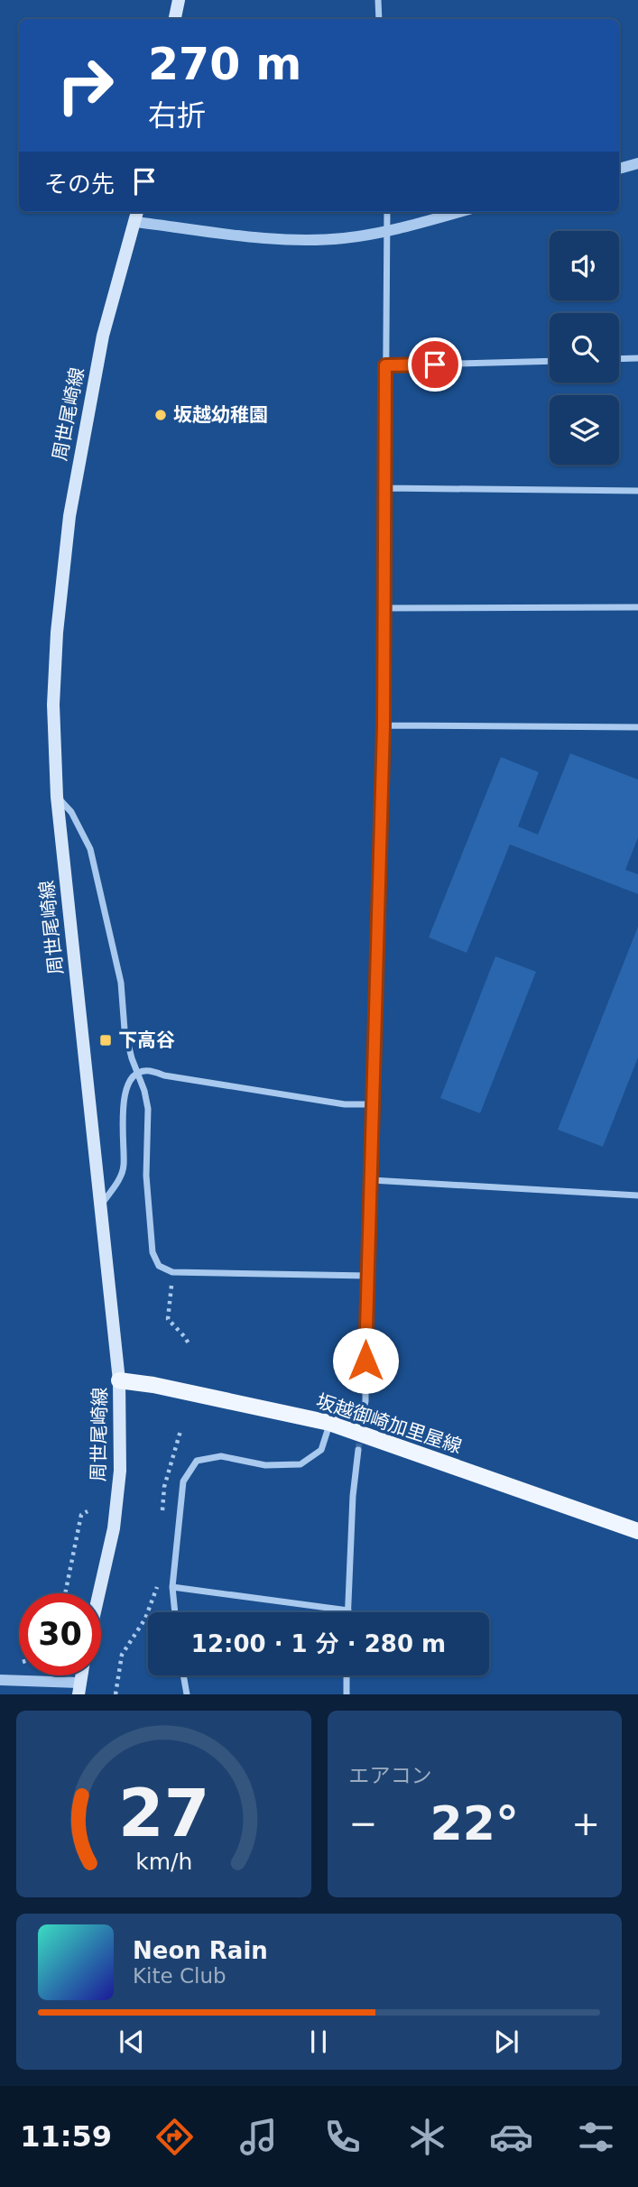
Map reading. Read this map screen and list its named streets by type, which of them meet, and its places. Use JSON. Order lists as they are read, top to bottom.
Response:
{
  "streets": {
    "main road": ["周世尾崎線", "坂越御崎加里屋線"]
  },
  "crossings": [
    ["周世尾崎線", "坂越御崎加里屋線"]
  ],
  "places": {
    "other": ["坂越幼稚園"],
    "transit": ["下高谷"]
  },
  "page": {
    "turn": ["270 m", "右折"],
    "then": "その先",
    "limit": "30",
    "trip": "12:00 · 1 分 · 280 m",
    "tile": "エアコン",
    "heat": ["−", "22°", "+"],
    "song": ["Neon Rain", "Kite Club"],
    "tabs": "11:59",
    "gauge": ["27", "km/h"]
  }
}
